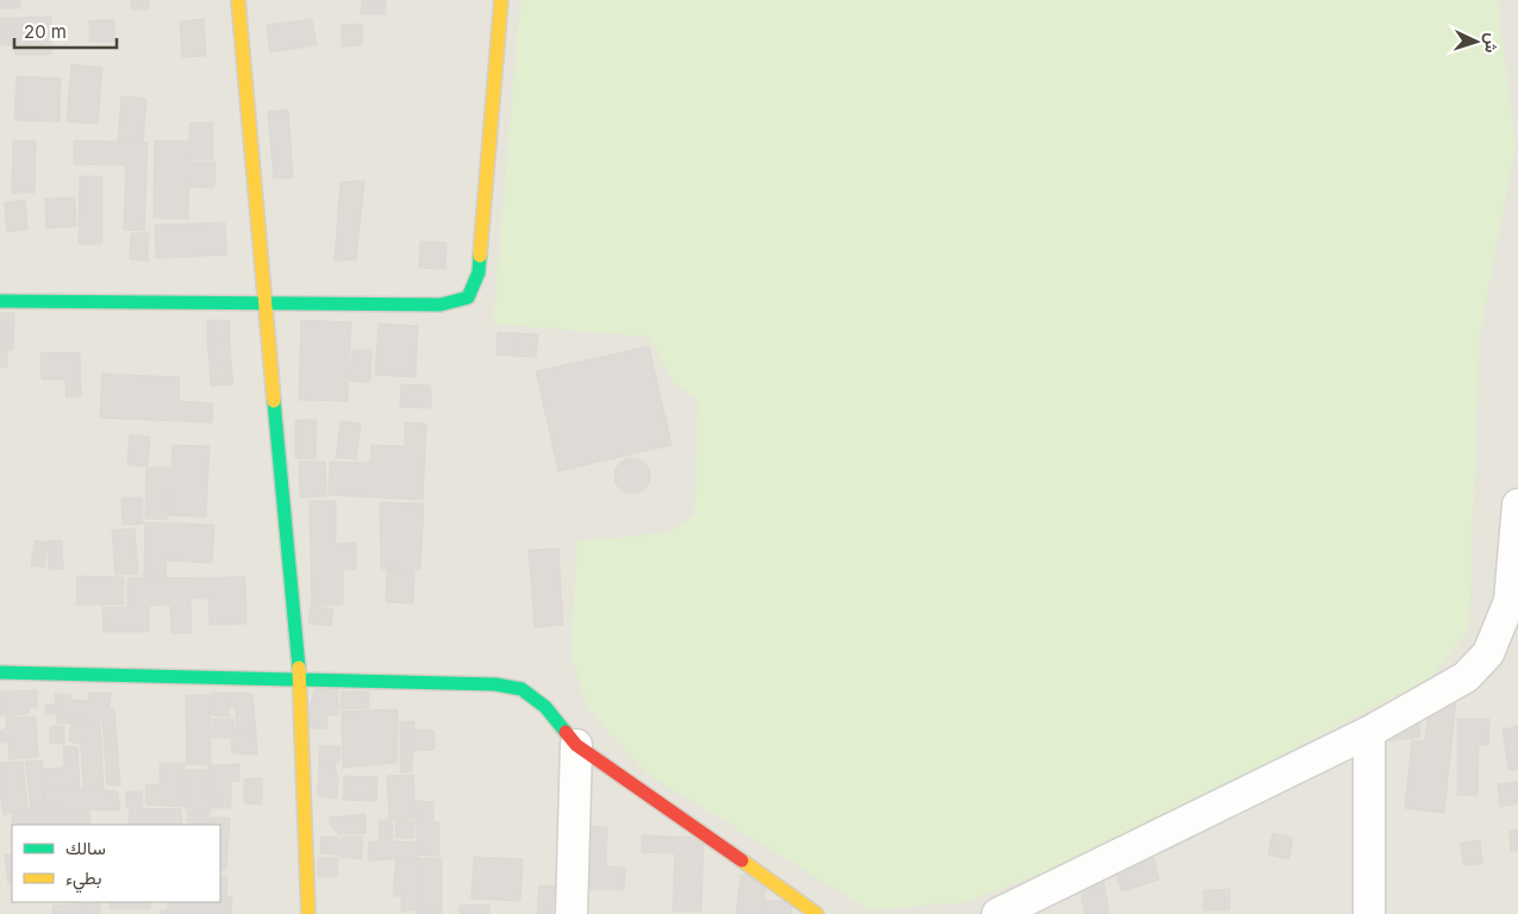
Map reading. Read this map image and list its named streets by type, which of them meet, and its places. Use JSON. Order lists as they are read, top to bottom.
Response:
{
  "legend": ["سالك", "بطيء"],
  "scale_bar": "20 m",
  "north": "right"
}
